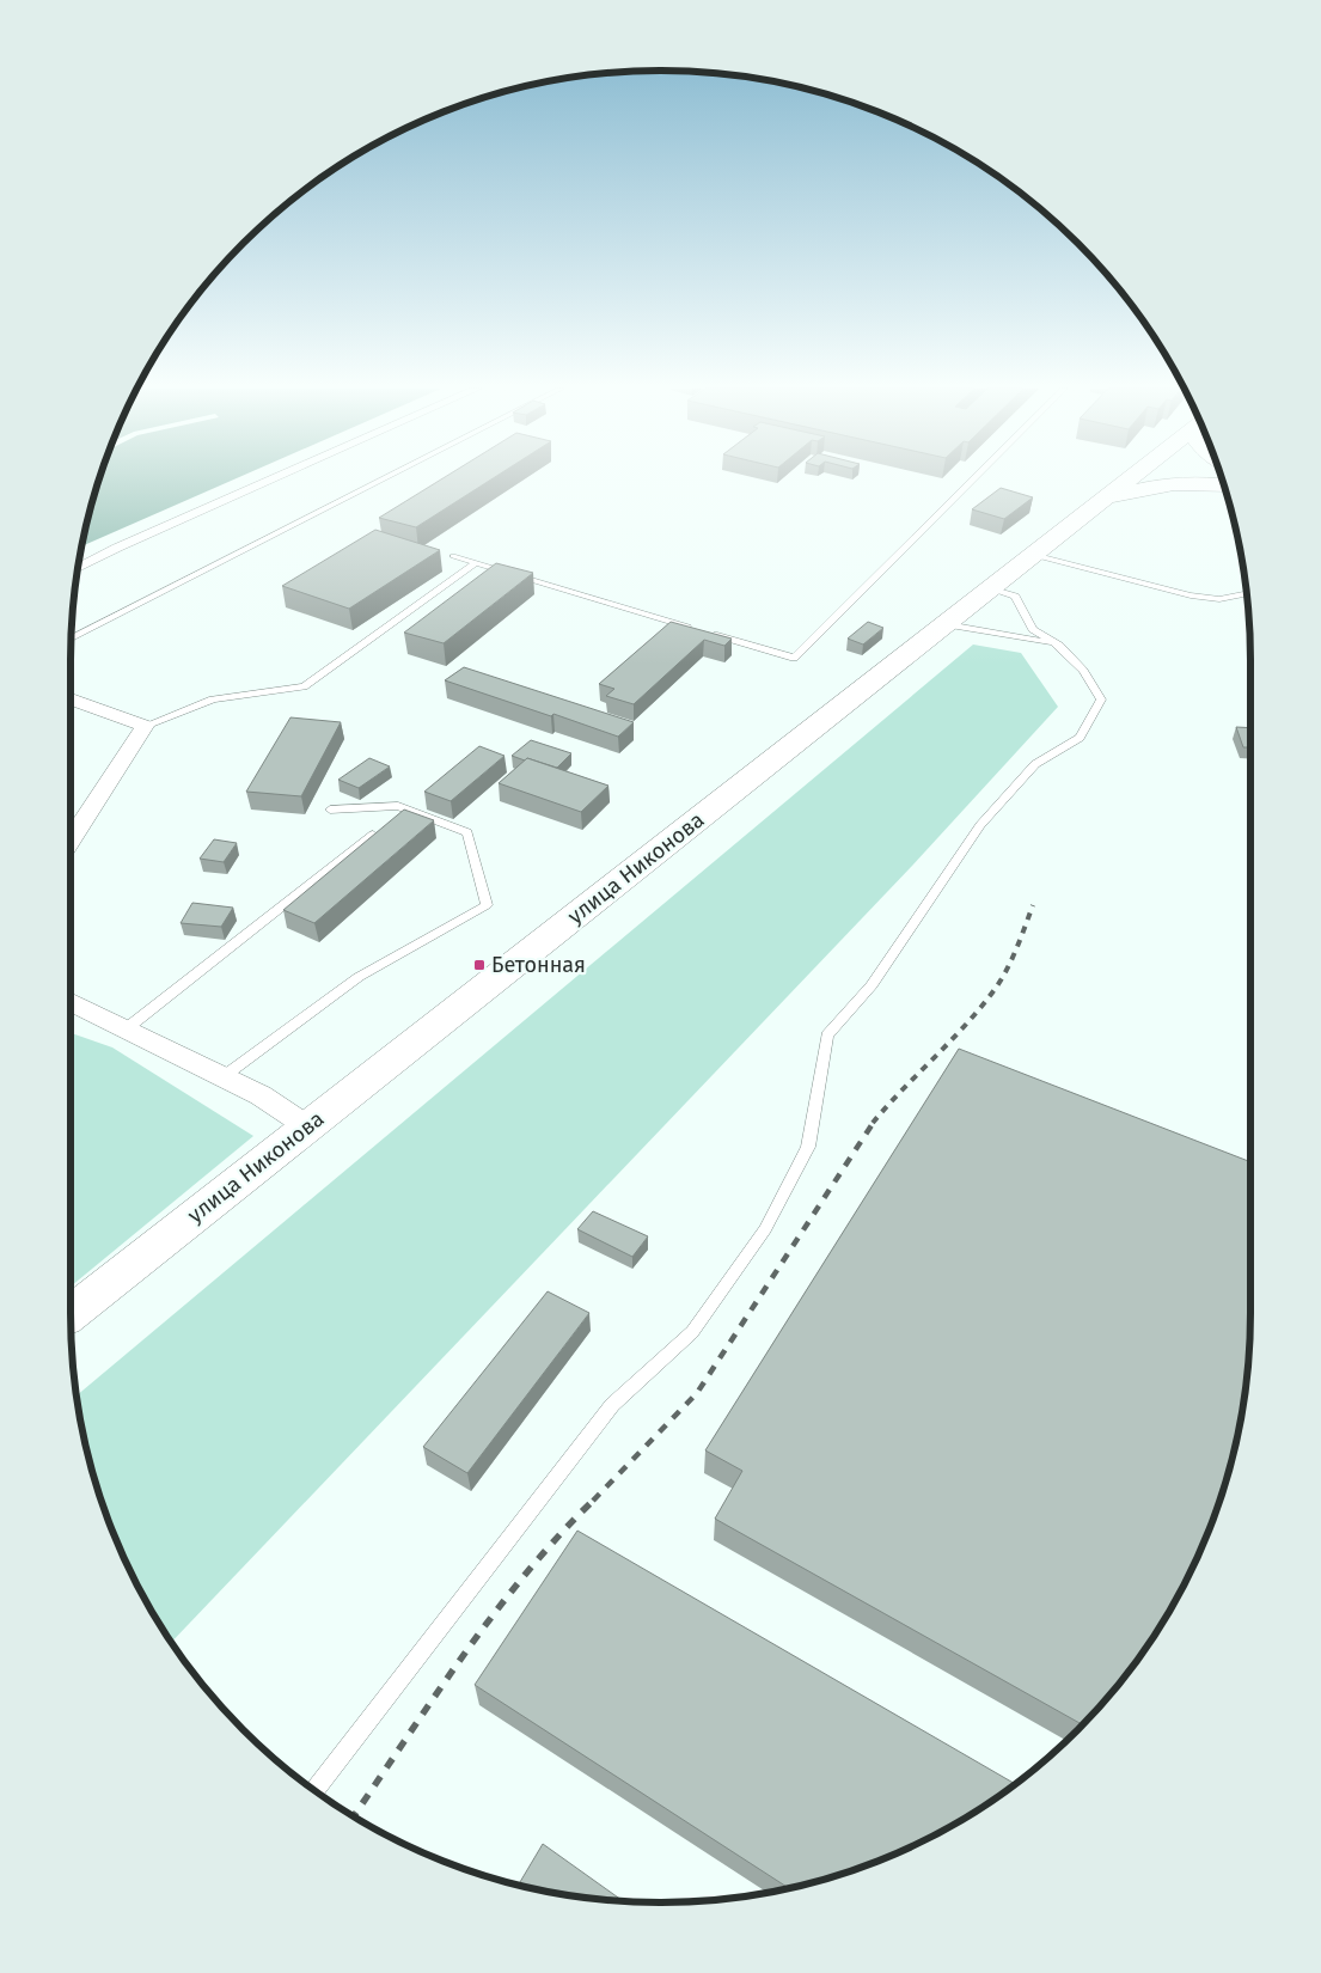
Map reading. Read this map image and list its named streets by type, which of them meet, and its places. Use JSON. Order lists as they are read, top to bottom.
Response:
{
  "streets": {
    "main road": ["улица Никонова"]
  },
  "places": {
    "transit": ["Бетонная"]
  }
}
